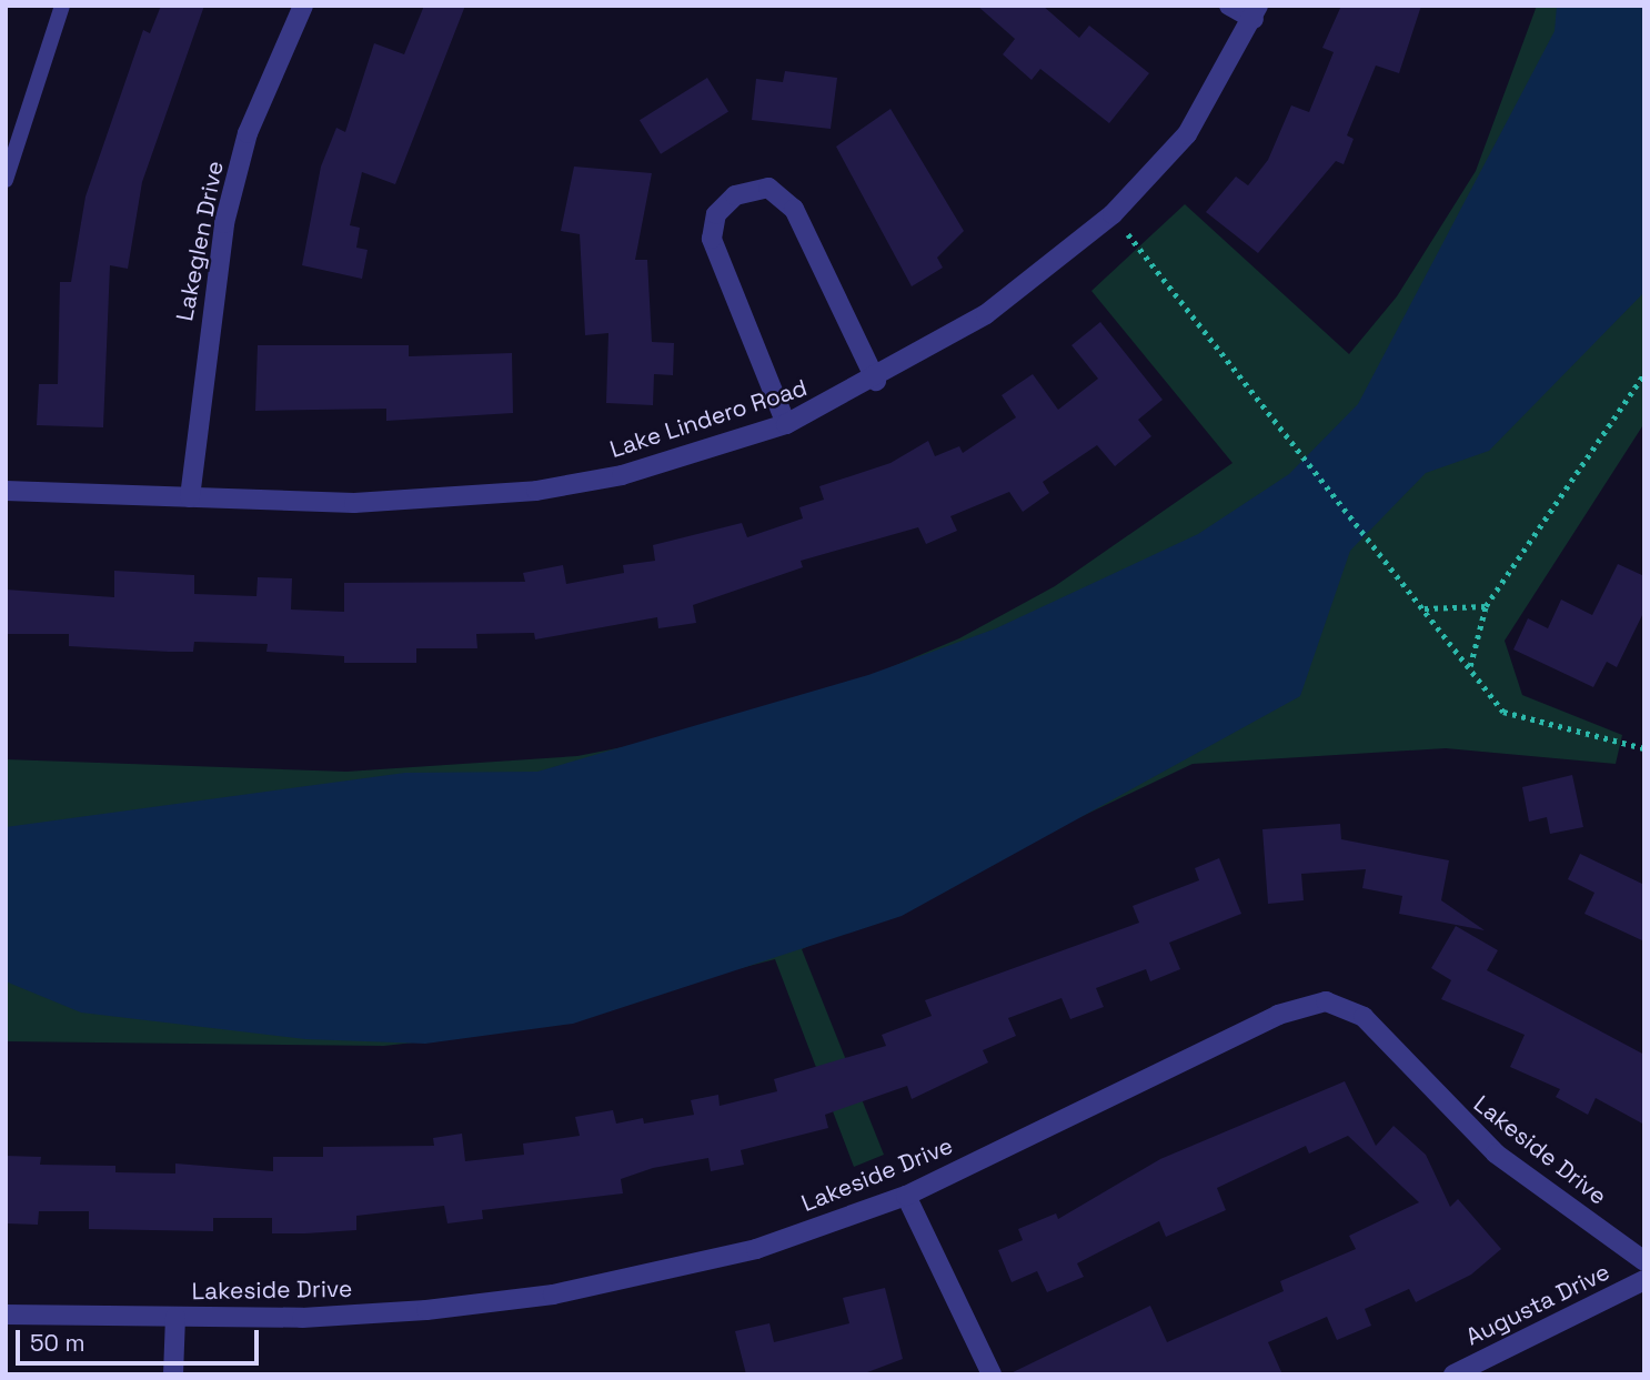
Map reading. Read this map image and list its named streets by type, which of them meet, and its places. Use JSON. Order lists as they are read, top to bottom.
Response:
{
  "streets": {
    "street": [
      "Lakeglen Drive",
      "Lake Lindero Road",
      "Lakeside Drive",
      "Augusta Drive"
    ]
  },
  "crossings": [
    ["Lakeglen Drive", "Lake Lindero Road"]
  ],
  "scale_bar": "50 m"
}
